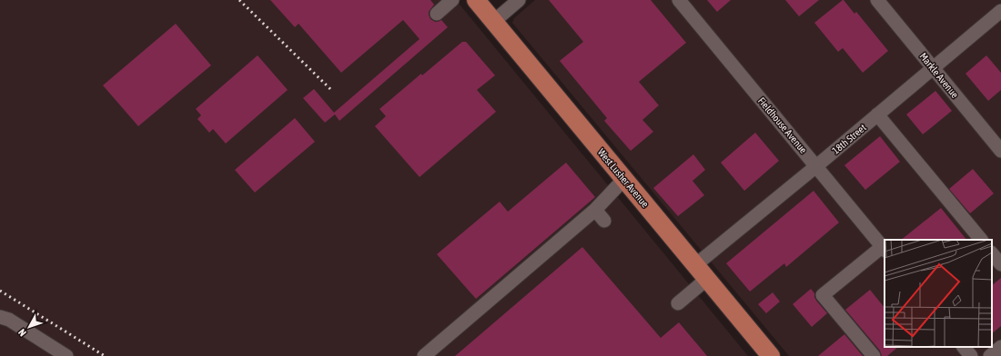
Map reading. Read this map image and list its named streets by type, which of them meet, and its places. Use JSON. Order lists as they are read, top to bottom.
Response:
{
  "streets": {
    "main road": ["West Lusher Avenue"],
    "street": ["Markle Avenue", "Fieldhouse Avenue", "18th Street"]
  },
  "crossings": [
    ["Markle Avenue", "18th Street"],
    ["Fieldhouse Avenue", "18th Street"],
    ["18th Street", "West Lusher Avenue"]
  ],
  "north": "bottom left"
}
